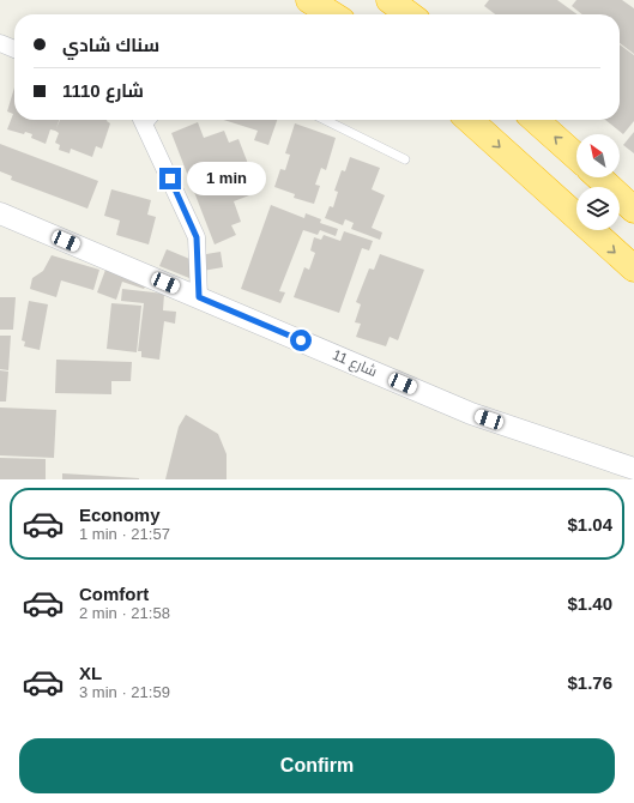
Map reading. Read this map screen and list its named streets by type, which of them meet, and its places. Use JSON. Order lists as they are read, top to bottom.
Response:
{
  "streets": {
    "street": ["شارع 11"]
  },
  "north": "top left",
  "page": {
    "banner": ["سناك شادي", "شارع 1110"],
    "bubble": "1 min",
    "list": [
      {
        "name": "Economy",
        "note": "1 min · 21:57",
        "value": "$1.04"
      },
      {
        "name": "Comfort",
        "note": "2 min · 21:58",
        "value": "$1.40"
      },
      {
        "name": "XL",
        "note": "3 min · 21:59",
        "value": "$1.76"
      }
    ],
    "buttons": "Confirm"
  }
}
